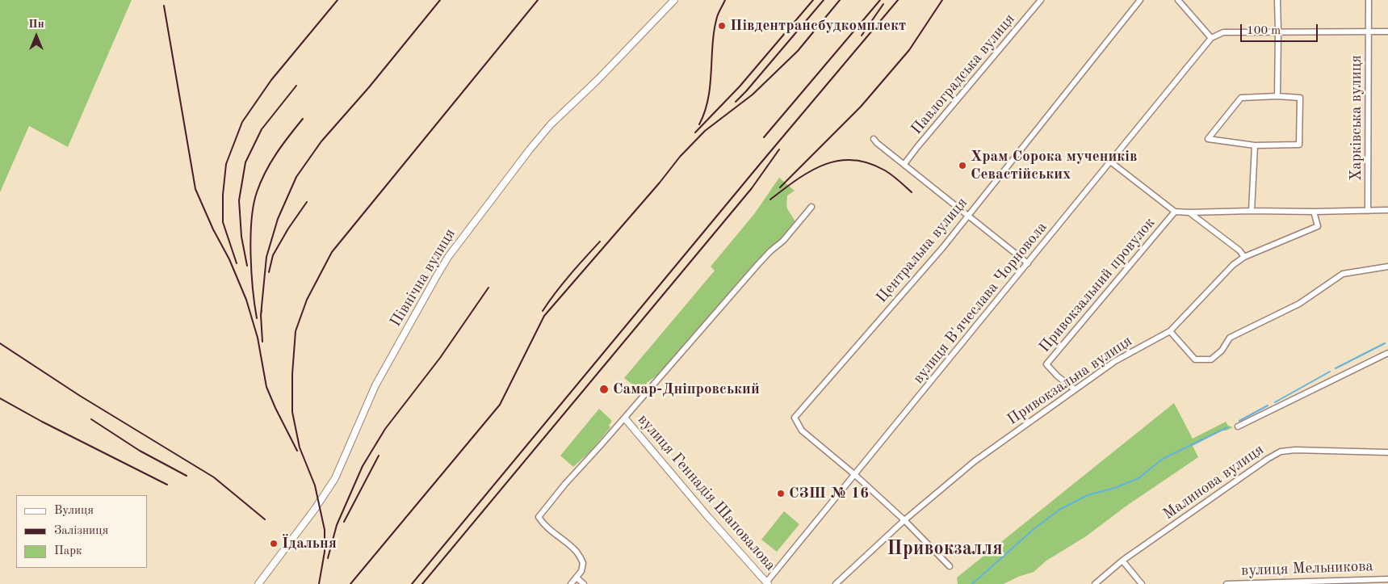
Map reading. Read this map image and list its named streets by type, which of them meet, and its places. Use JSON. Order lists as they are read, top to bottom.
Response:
{
  "streets": {
    "street": [
      "Павлоградська вулиця",
      "Харківська вулиця",
      "Центральна вулиця",
      "Північна вулиця",
      "Привокзальний провулок",
      "вулиця В'ячеслава Чорновола",
      "Привокзальна вулиця",
      "Малинова вулиця",
      "вулиця Геннадія Шаповалова",
      "вулиця Мельникова"
    ]
  },
  "crossings": [
    ["Центральна вулиця", "вулиця В'ячеслава Чорновола"],
    ["Привокзальний провулок", "Привокзальна вулиця"],
    ["вулиця В'ячеслава Чорновола", "вулиця Геннадія Шаповалова"]
  ],
  "districts": ["Привокзалля"],
  "places": [
    "Південтрансбудкомплект",
    "Храм Сорока мучеників Севастійських",
    "Самар-Дніпровський",
    "СЗШ № 16",
    "Їдальня"
  ],
  "legend": ["Вулиця", "Залізниця", "Парк"],
  "scale_bar": "100 m",
  "north": "top"
}
